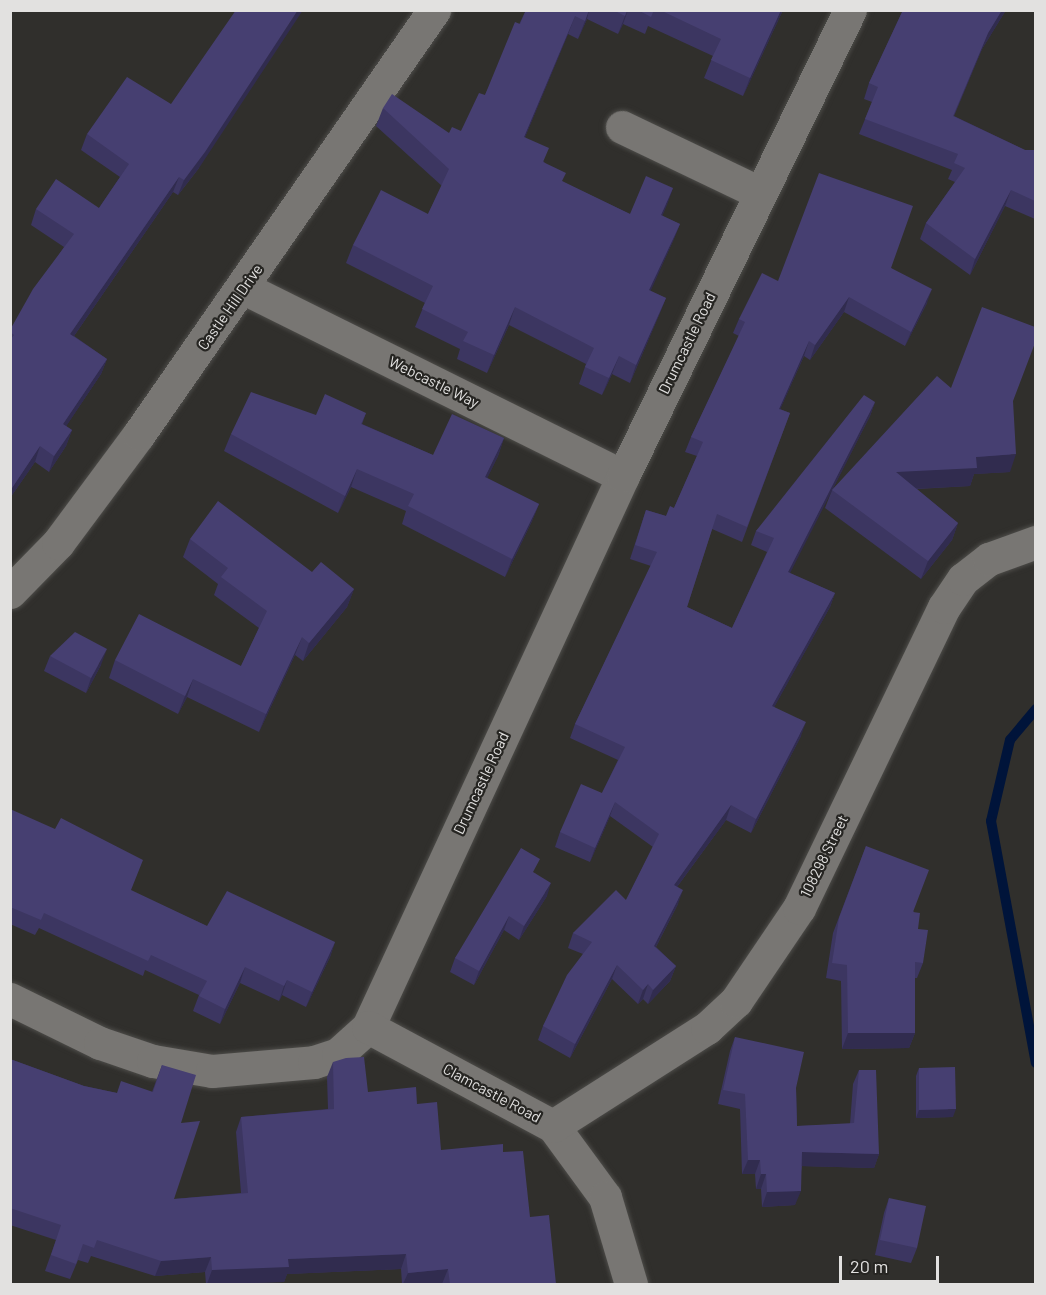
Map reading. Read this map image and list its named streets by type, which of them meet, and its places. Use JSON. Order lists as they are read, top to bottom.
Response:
{
  "streets": {
    "street": [
      "Castle Hill Drive",
      "Drumcastle Road",
      "Webcastle Way",
      "108298 Street",
      "Clamcastle Road"
    ]
  },
  "crossings": [
    ["Castle Hill Drive", "Webcastle Way"],
    ["Drumcastle Road", "Webcastle Way"],
    ["Drumcastle Road", "Clamcastle Road"],
    ["108298 Street", "Clamcastle Road"]
  ],
  "scale_bar": "20 m"
}
